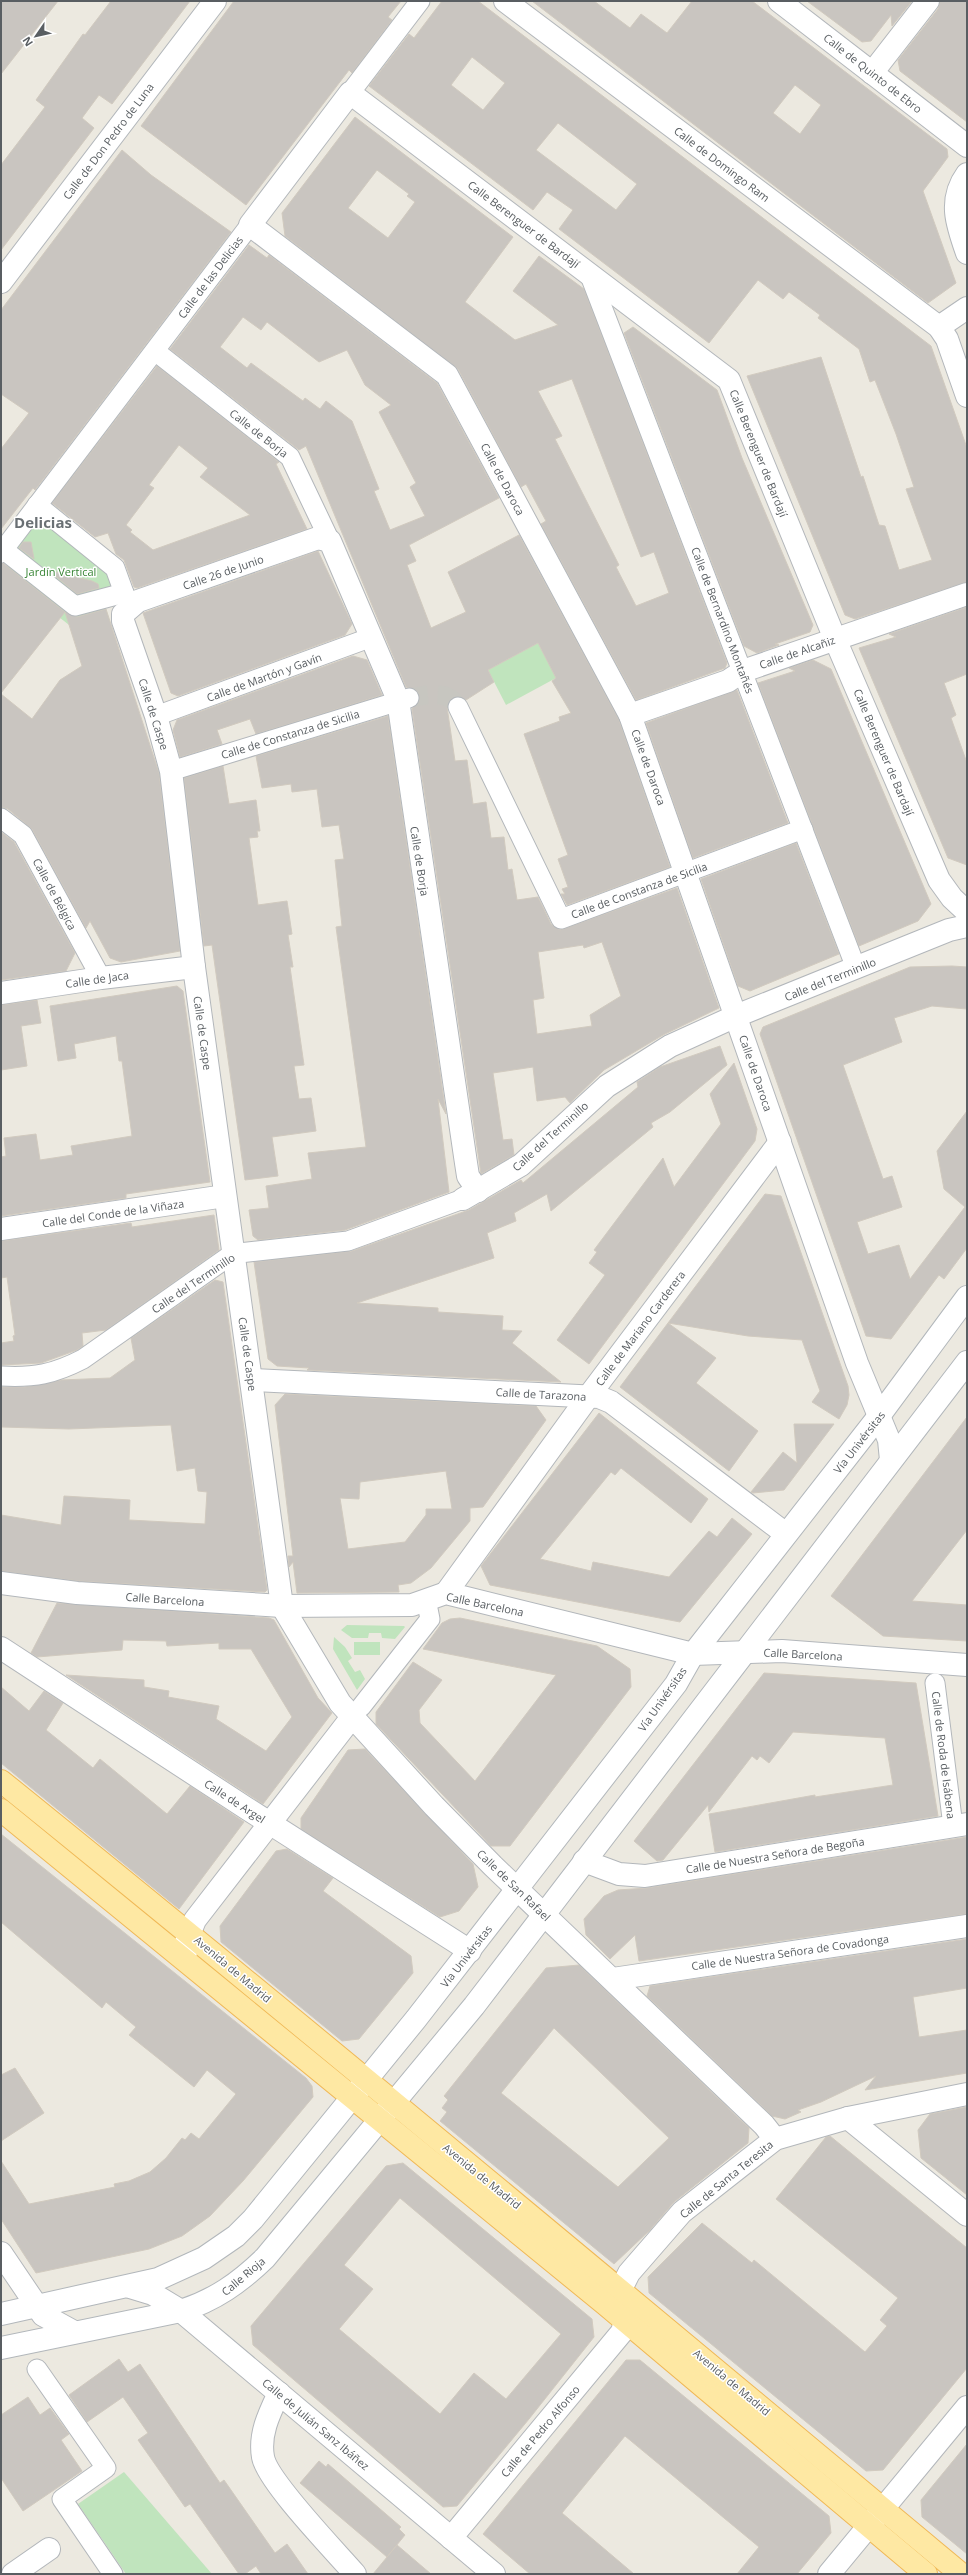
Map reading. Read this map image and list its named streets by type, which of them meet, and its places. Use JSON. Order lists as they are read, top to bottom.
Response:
{
  "streets": {
    "main road": ["Avenida de Madrid"],
    "street": [
      "Calle de Quinto de Ebro",
      "Calle de Don Pedro de Luna",
      "Calle de Domingo Ram",
      "Calle Berenguer de Bardají",
      "Calle de las Delicias",
      "Calle de Borja",
      "Calle de Daroca",
      "Calle 26 de Junio",
      "Calle de Bernardino Montañés",
      "Calle de Alcañiz",
      "Calle de Martón y Gavín",
      "Calle de Caspe",
      "Calle de Constanza de Sicilia",
      "Calle de Bélgica",
      "Calle de Jaca",
      "Calle del Terminillo",
      "Calle del Conde de la Viñaza",
      "Calle de Mariano Carderera",
      "Calle de Tarazona",
      "Vía Univérsitas",
      "Calle Barcelona",
      "Calle de Roda de Isábena",
      "Calle de Argel",
      "Calle de Nuestra Señora de Begoña",
      "Calle de San Rafael",
      "Calle de Nuestra Señora de Covadonga",
      "Calle de Santa Teresita",
      "Calle Rioja",
      "Calle de Julián Sanz Ibáñez",
      "Calle de Pedro Alfonso"
    ]
  },
  "crossings": [
    ["Calle Berenguer de Bardají", "Calle de las Delicias"],
    ["Calle Berenguer de Bardají", "Calle de Bernardino Montañés"],
    ["Calle Berenguer de Bardají", "Calle de Alcañiz"],
    ["Calle de las Delicias", "Calle de Borja"],
    ["Calle de las Delicias", "Calle de Daroca"],
    ["Calle de Borja", "Calle 26 de Junio"],
    ["Calle de Borja", "Calle de Martón y Gavín"],
    ["Calle de Borja", "Calle de Constanza de Sicilia"],
    ["Calle de Borja", "Calle del Terminillo"],
    ["Calle de Daroca", "Calle de Alcañiz"],
    ["Calle de Daroca", "Calle de Constanza de Sicilia"],
    ["Calle de Daroca", "Calle del Terminillo"],
    ["Calle de Daroca", "Calle de Mariano Carderera"],
    ["Calle de Daroca", "Vía Univérsitas"],
    ["Calle 26 de Junio", "Calle de Caspe"],
    ["Calle de Bernardino Montañés", "Calle de Alcañiz"],
    ["Calle de Bernardino Montañés", "Calle de Constanza de Sicilia"],
    ["Calle de Bernardino Montañés", "Calle del Terminillo"],
    ["Calle de Martón y Gavín", "Calle de Caspe"],
    ["Calle de Caspe", "Calle de Constanza de Sicilia"],
    ["Calle de Caspe", "Calle de Jaca"],
    ["Calle de Caspe", "Calle del Terminillo"],
    ["Calle de Caspe", "Calle del Conde de la Viñaza"],
    ["Calle de Caspe", "Calle de Tarazona"],
    ["Calle de Caspe", "Calle Barcelona"],
    ["Calle de Caspe", "Calle de San Rafael"],
    ["Calle de Bélgica", "Calle de Jaca"],
    ["Calle de Mariano Carderera", "Calle de Tarazona"],
    ["Calle de Mariano Carderera", "Calle Barcelona"],
    ["Calle de Tarazona", "Vía Univérsitas"],
    ["Vía Univérsitas", "Calle Barcelona"],
    ["Vía Univérsitas", "Calle de Argel"],
    ["Vía Univérsitas", "Calle de San Rafael"],
    ["Vía Univérsitas", "Avenida de Madrid"],
    ["Calle Barcelona", "Calle de San Rafael"],
    ["Calle de Roda de Isábena", "Calle de Nuestra Señora de Begoña"],
    ["Calle de San Rafael", "Calle de Nuestra Señora de Covadonga"],
    ["Calle de San Rafael", "Calle de Santa Teresita"],
    ["Avenida de Madrid", "Calle de Santa Teresita"],
    ["Avenida de Madrid", "Calle Rioja"],
    ["Avenida de Madrid", "Calle de Pedro Alfonso"],
    ["Calle Rioja", "Calle de Julián Sanz Ibáñez"],
    ["Calle de Julián Sanz Ibáñez", "Calle de Pedro Alfonso"]
  ],
  "districts": ["Delicias"],
  "parks": ["Jardín Vertical"],
  "north": "bottom left"
}
